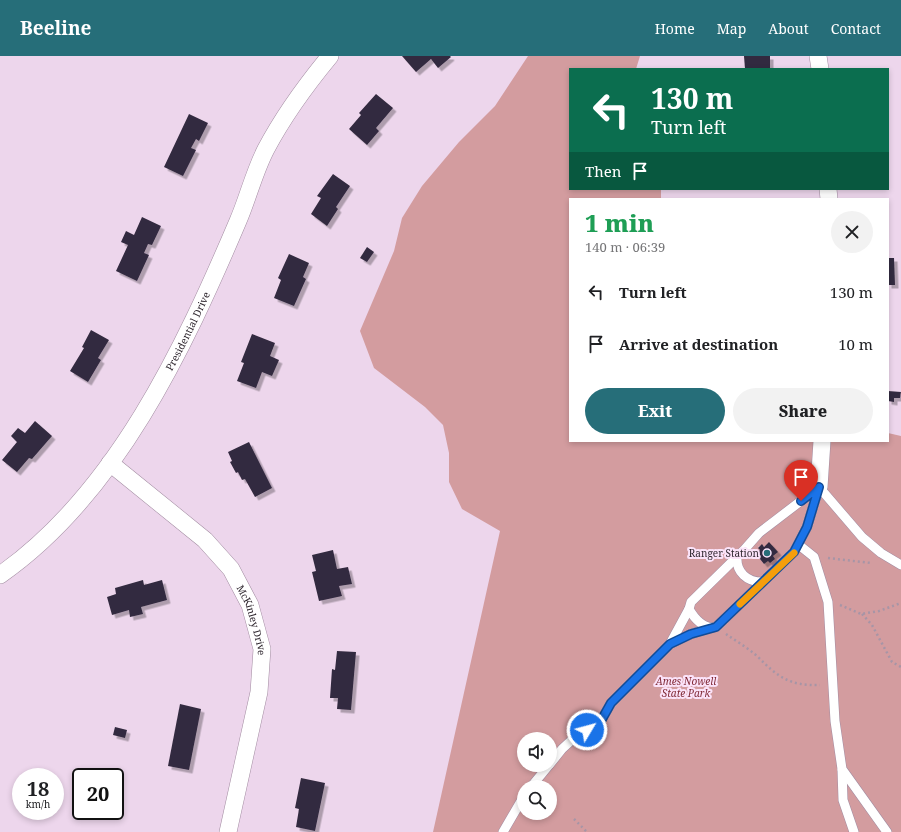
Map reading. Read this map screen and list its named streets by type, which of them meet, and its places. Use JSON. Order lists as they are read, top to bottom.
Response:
{
  "streets": {
    "street": ["Presidential Drive", "McKinley Drive"]
  },
  "crossings": [
    ["Presidential Drive", "McKinley Drive"]
  ],
  "parks": ["Ames Nowell State Park"],
  "places": ["Ranger Station"],
  "page": {
    "header": "Beeline",
    "nav": [
      "Home",
      "Map",
      "About",
      "Contact"
    ],
    "turn": ["130 m", "Turn left"],
    "then": "Then",
    "heading": ["1 min", "140 m · 06:39"],
    "list": [
      {
        "name": "Turn left",
        "value": "130 m"
      },
      {
        "name": "Arrive at destination",
        "value": "10 m"
      }
    ],
    "buttons": ["Exit", "Share"],
    "speed": "18 km/h",
    "limit": "20"
  }
}
